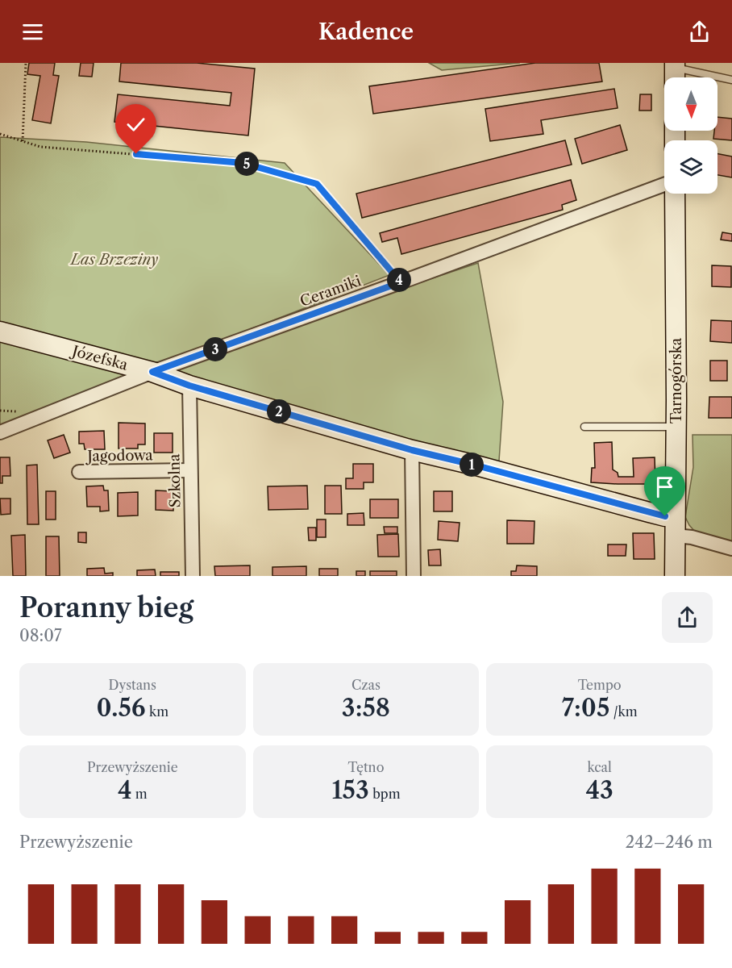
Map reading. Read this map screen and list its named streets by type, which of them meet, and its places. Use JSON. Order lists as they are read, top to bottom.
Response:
{
  "streets": {
    "street": [
      "Ceramiki",
      "Józefska",
      "Tarnogórska",
      "Jagodowa",
      "Szkolna"
    ]
  },
  "crossings": [
    ["Ceramiki", "Józefska"],
    ["Józefska", "Tarnogórska"],
    ["Józefska", "Szkolna"],
    ["Jagodowa", "Szkolna"]
  ],
  "parks": ["Las Brzeziny"],
  "north": "bottom",
  "page": {
    "header": "Kadence",
    "pins": [
      "5",
      "4",
      "3",
      "2",
      "1"
    ],
    "heading": ["Poranny bieg", "08:07"],
    "stats": [
      ["Dystans", "0.56 km"],
      ["Czas", "3:58"],
      ["Tempo", "7:05 /km"],
      ["Przewyższenie", "4 m"],
      ["Tętno", "153 bpm"],
      ["kcal", "43"]
    ],
    "chart": ["Przewyższenie", "242–246 m"]
  }
}
